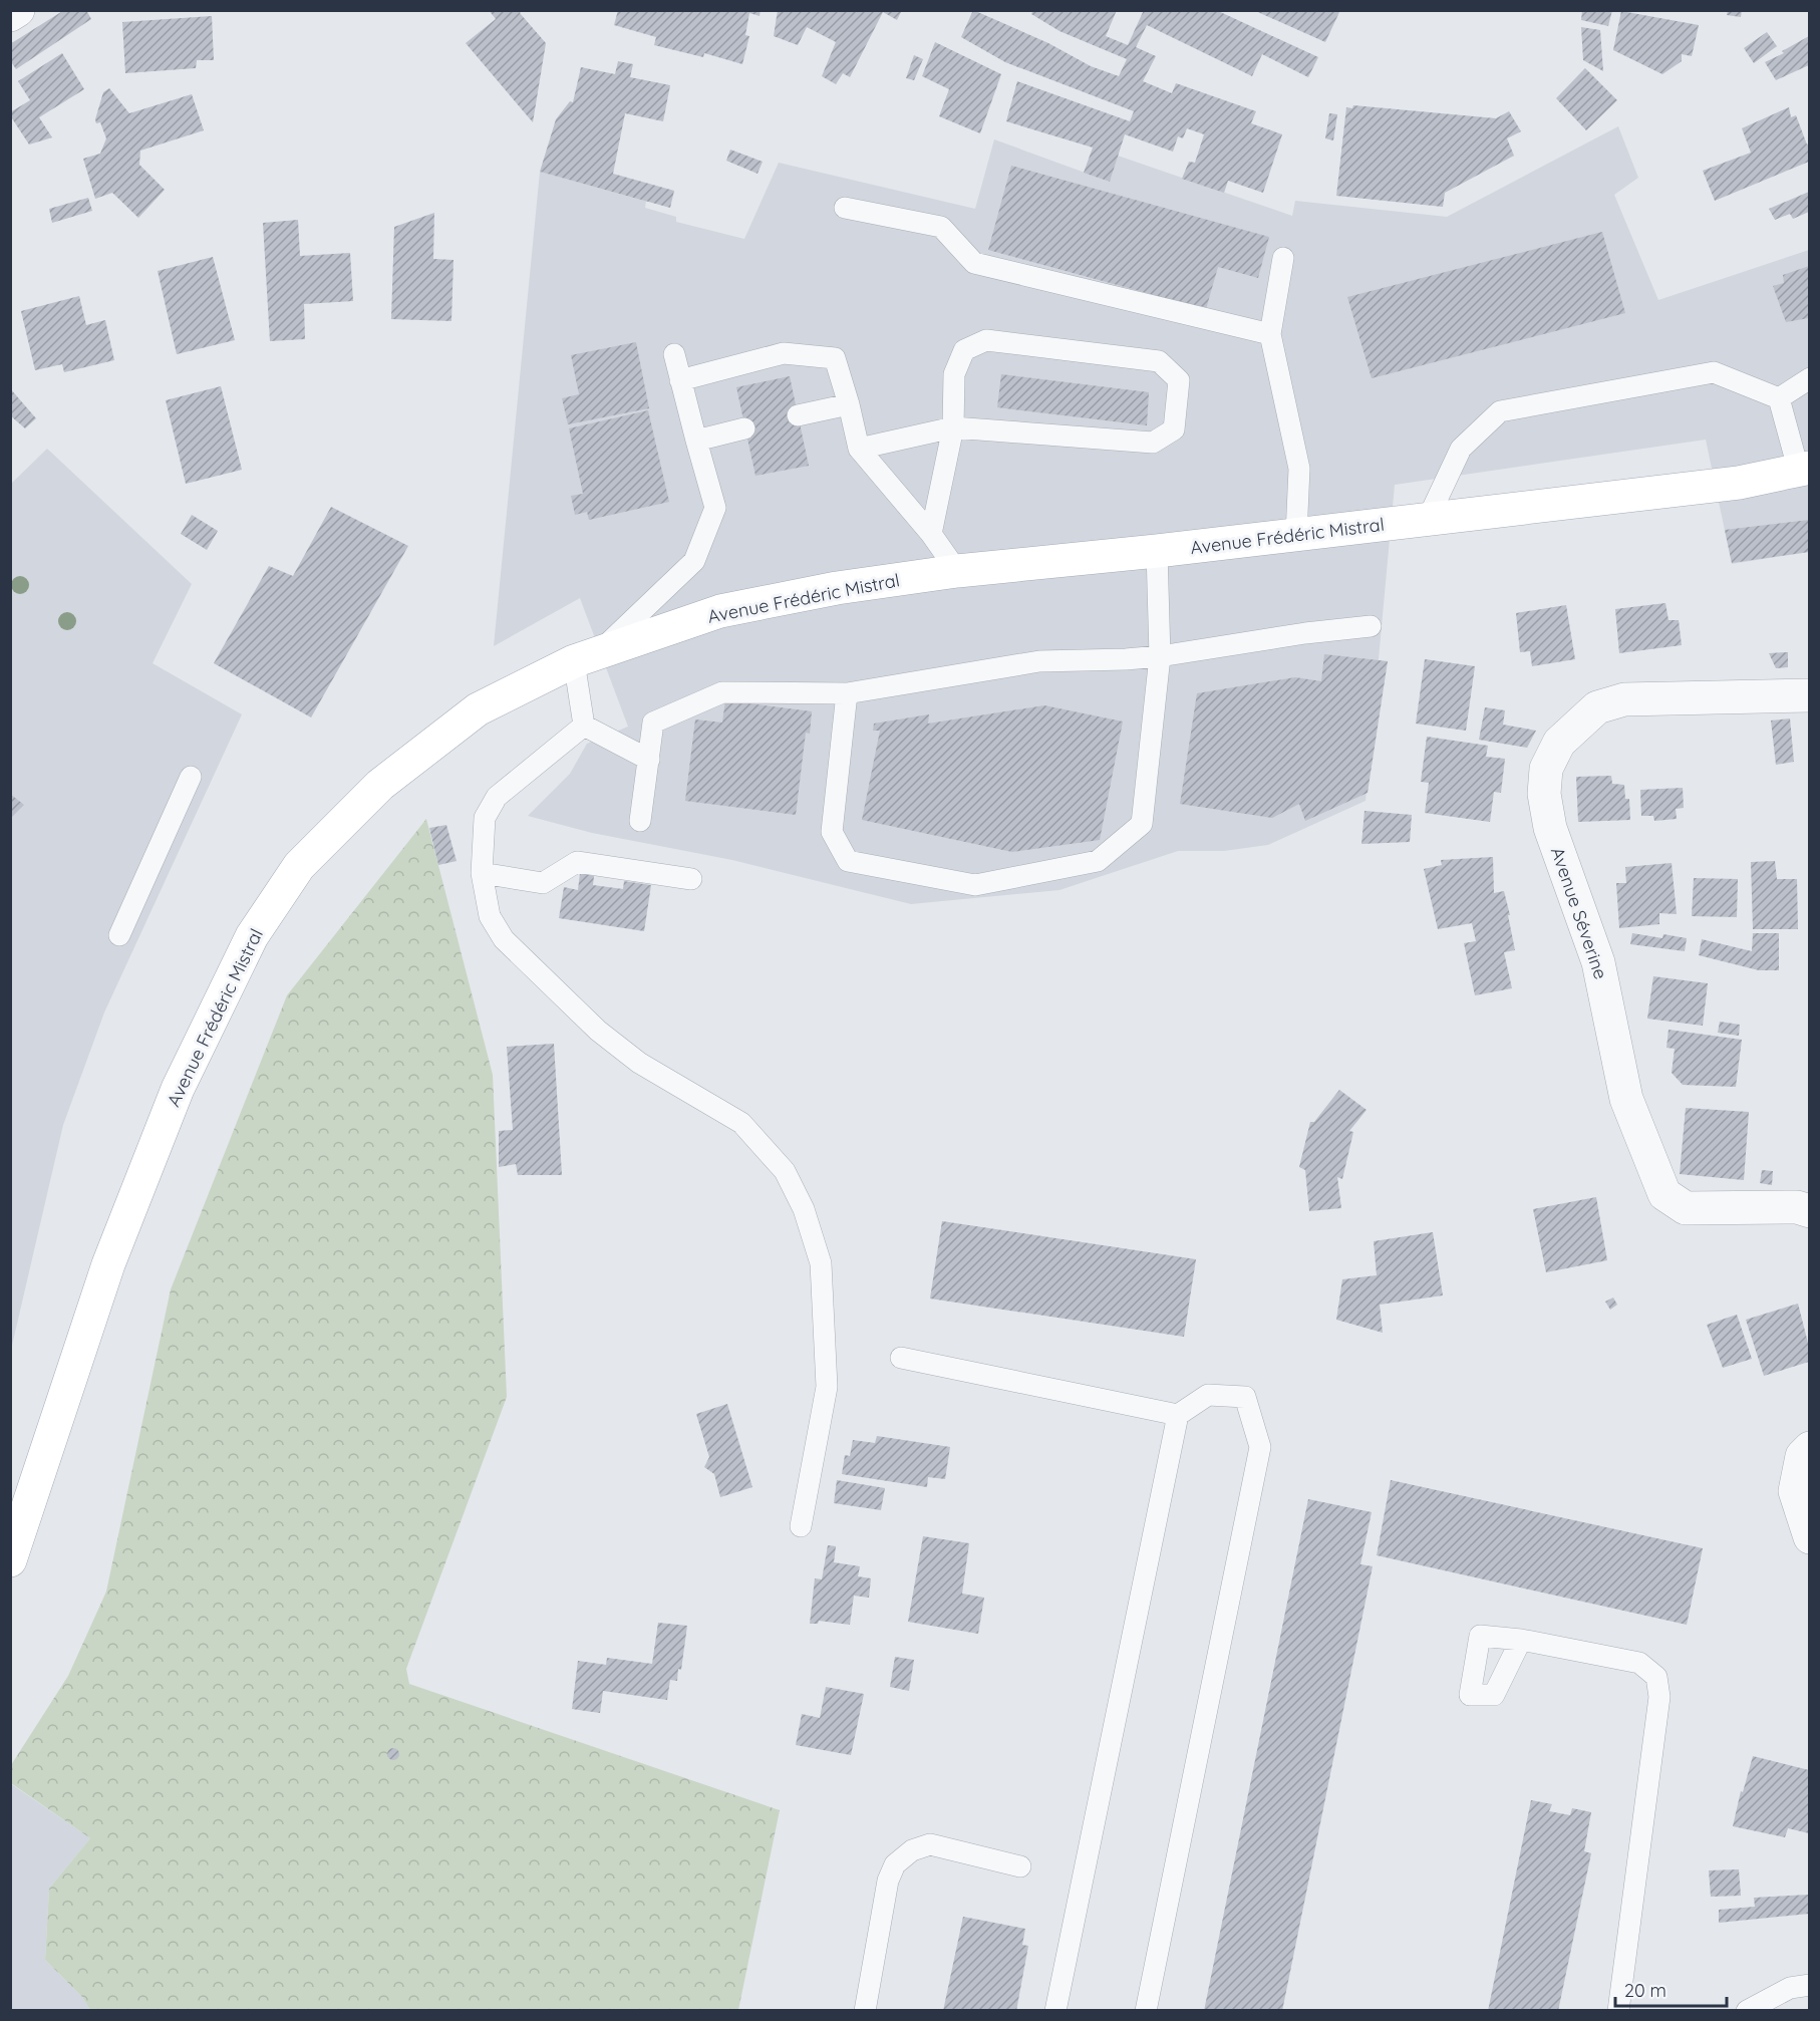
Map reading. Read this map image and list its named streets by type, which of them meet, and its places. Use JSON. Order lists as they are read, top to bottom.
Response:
{
  "streets": {
    "main road": ["Avenue Frédéric Mistral"],
    "street": ["Avenue Séverine"]
  },
  "scale_bar": "20 m"
}
